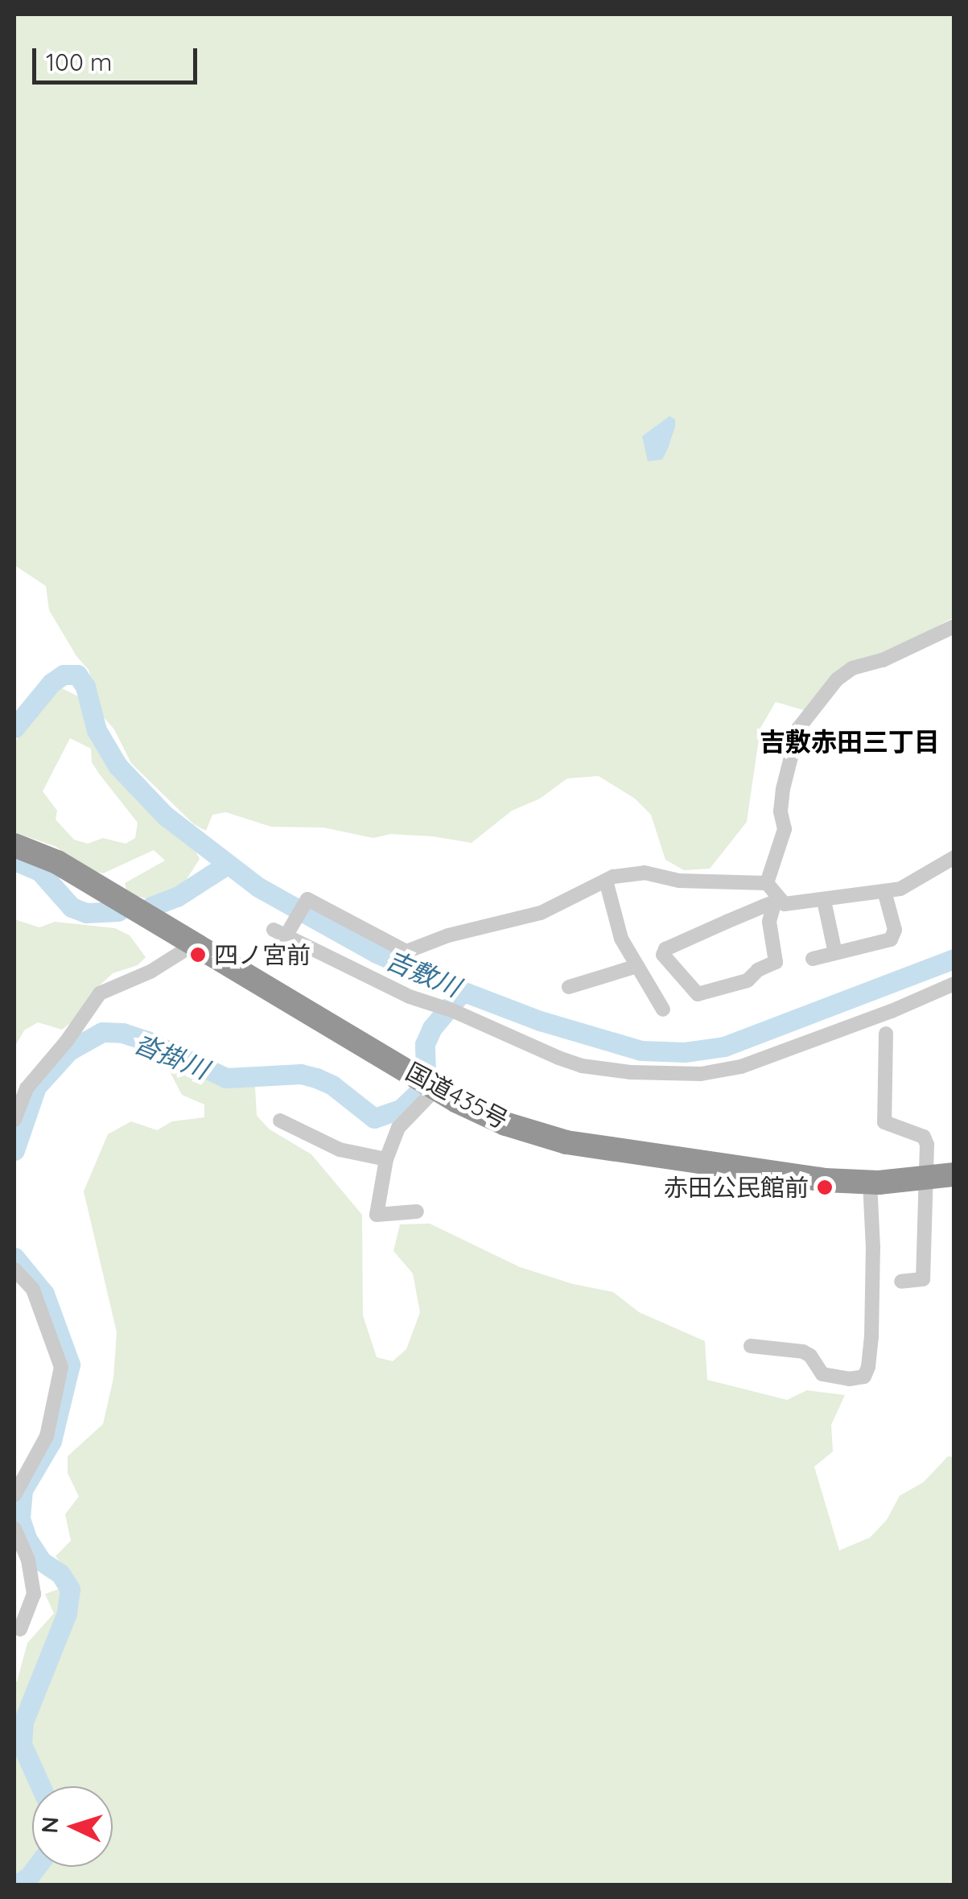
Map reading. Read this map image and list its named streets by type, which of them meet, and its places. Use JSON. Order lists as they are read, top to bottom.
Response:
{
  "streets": {
    "highway": ["国道435号"]
  },
  "districts": ["吉敷赤田三丁目"],
  "water": ["吉敷川", "沓掛川"],
  "places": ["四ノ宮前", "赤田公民館前"],
  "scale_bar": "100 m",
  "north": "left"
}
